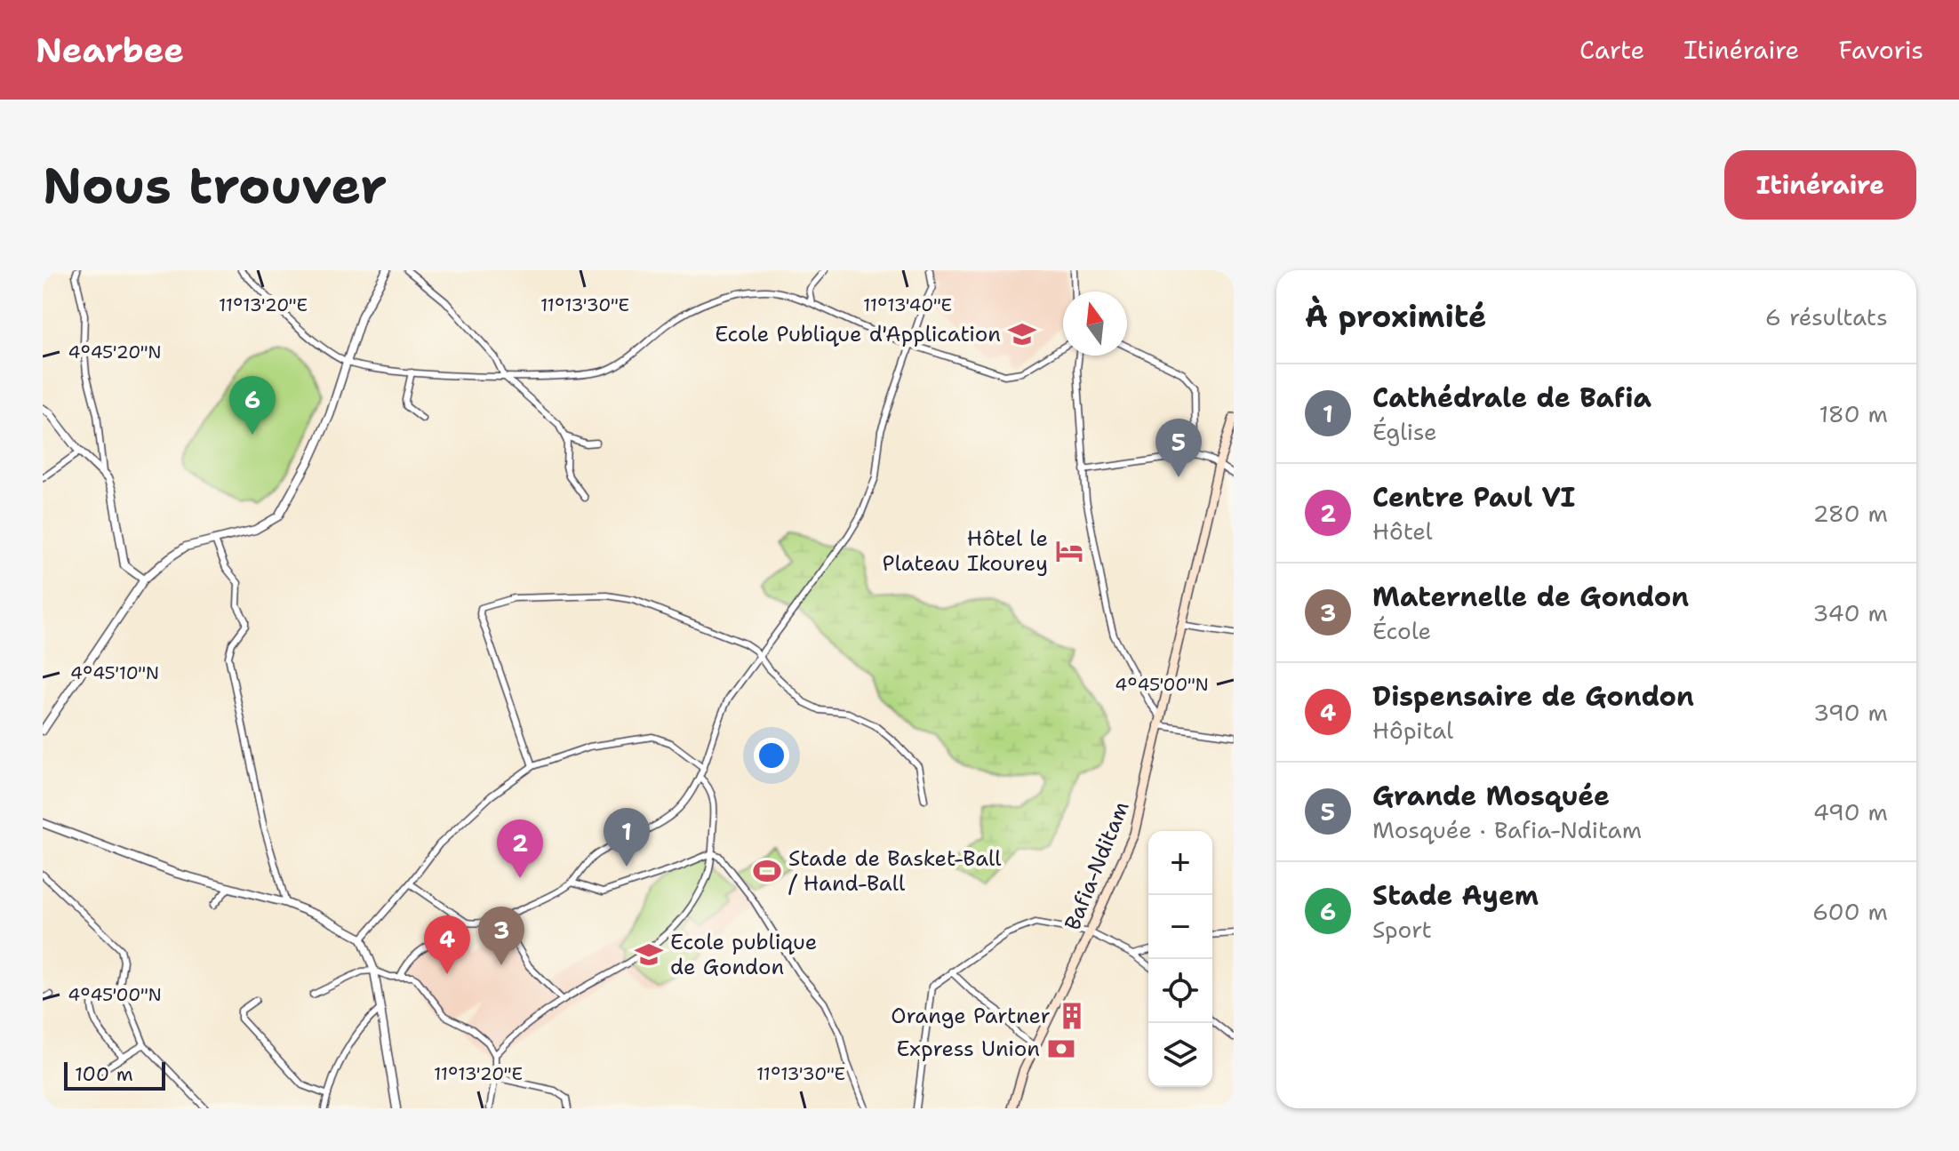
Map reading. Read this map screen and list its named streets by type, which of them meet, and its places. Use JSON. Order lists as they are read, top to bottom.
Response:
{
  "streets": {
    "main road": ["Bafia-Nditam"]
  },
  "places": {
    "school or university": ["Ecole Publique d'Application", "Ecole publique de Gondon"],
    "hotel": ["Hôtel le Plateau Ikourey"],
    "sports": ["Stade de Basket-Ball / Hand-Ball"],
    "building": ["Orange Partner"],
    "bank": ["Express Union"]
  },
  "scale_bar": "100 m",
  "north": "top",
  "page": {
    "header": "Nearbee",
    "nav": ["Carte", "Itinéraire", "Favoris"],
    "buttons": "Itinéraire",
    "title": "Nous trouver",
    "heading": ["À proximité", "6 résultats"],
    "list": [
      {
        "mark": "1",
        "name": "Cathédrale de Bafia",
        "note": "Église",
        "value": "180 m"
      },
      {
        "mark": "2",
        "name": "Centre Paul VI",
        "note": "Hôtel",
        "value": "280 m"
      },
      {
        "mark": "3",
        "name": "Maternelle de Gondon",
        "note": "École",
        "value": "340 m"
      },
      {
        "mark": "4",
        "name": "Dispensaire de Gondon",
        "note": "Hôpital",
        "value": "390 m"
      },
      {
        "mark": "5",
        "name": "Grande Mosquée",
        "note": "Mosquée · Bafia-Nditam",
        "value": "490 m"
      },
      {
        "mark": "6",
        "name": "Stade Ayem",
        "note": "Sport",
        "value": "600 m"
      }
    ],
    "pins": [
      "6",
      "5",
      "1",
      "2",
      "3",
      "4"
    ],
    "map_buttons": ["+", "−"],
    "scale": "100 m"
  },
  "coordinates": [
    "11°13'20\"E",
    "11°13'30\"E",
    "11°13'40\"E",
    "4°45'20\"N",
    "4°45'10\"N",
    "4°45'00\"N"
  ]
}
